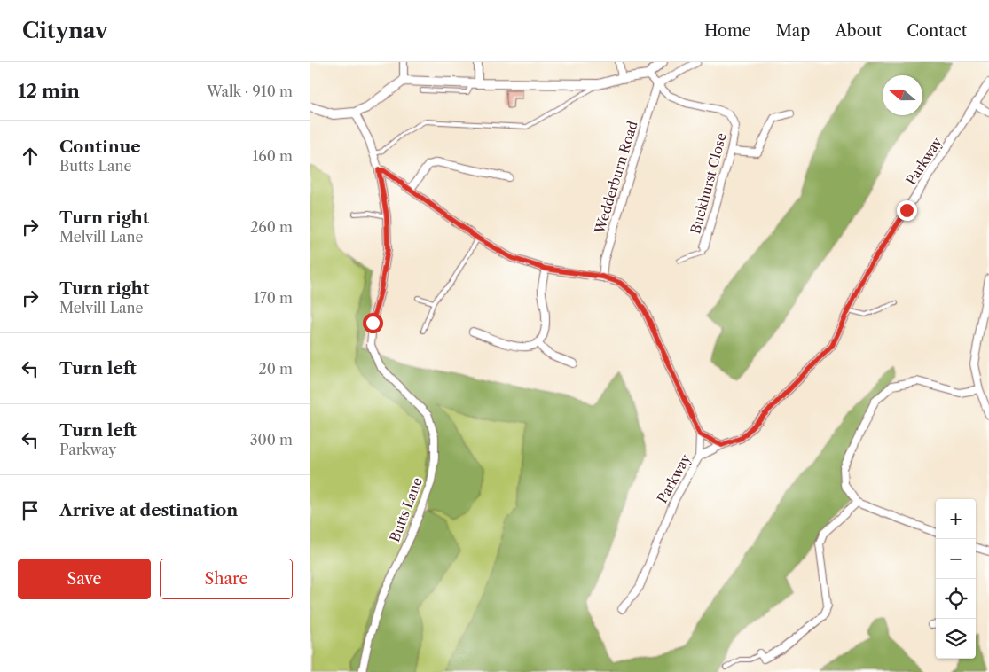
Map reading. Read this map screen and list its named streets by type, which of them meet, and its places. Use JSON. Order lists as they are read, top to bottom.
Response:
{
  "streets": {
    "street": [
      "Parkway",
      "Wedderburn Road",
      "Buckhurst Close",
      "Butts Lane"
    ]
  },
  "crossings": [
    ["Wedderburn Road", "Buckhurst Close"]
  ],
  "north": "left",
  "page": {
    "header": "Citynav",
    "nav": [
      "Home",
      "Map",
      "About",
      "Contact"
    ],
    "heading": ["12 min", "Walk · 910 m"],
    "list": [
      ["Continue", "Butts Lane", "160 m"],
      ["Turn right", "Melvill Lane", "260 m"],
      ["Turn right", "Melvill Lane", "170 m"],
      ["Turn left", "20 m"],
      ["Turn left", "Parkway", "300 m"],
      "Arrive at destination"
    ],
    "map_buttons": ["+", "−"],
    "buttons": ["Save", "Share"]
  }
}
